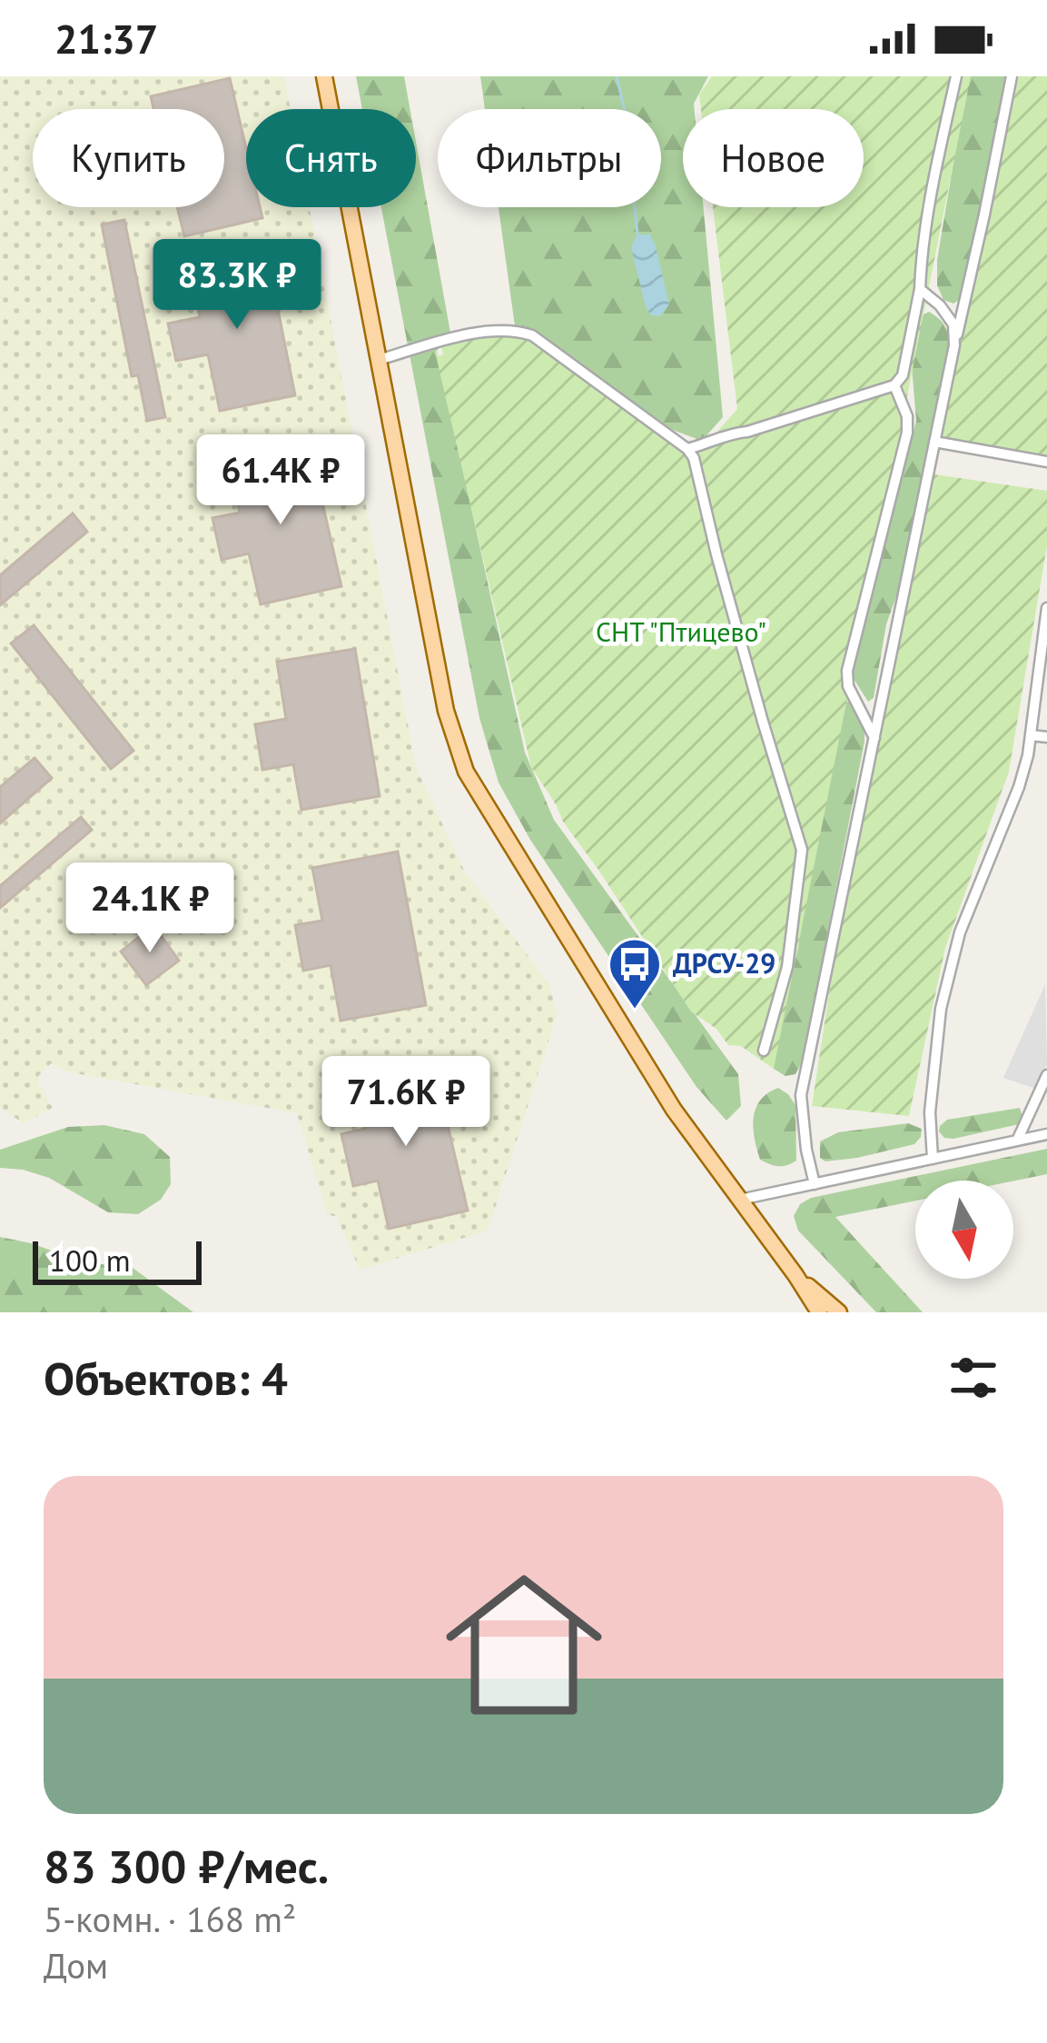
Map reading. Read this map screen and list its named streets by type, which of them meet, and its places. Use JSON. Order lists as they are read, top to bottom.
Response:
{
  "parks": ["СНТ \"Птицево\""],
  "places": {
    "bus stop": ["ДРСУ-29"]
  },
  "scale_bar": "100 m",
  "north": "bottom",
  "page": {
    "status": "21:37",
    "chip": [
      "Купить",
      "Снять",
      "Фильтры",
      "Новое"
    ],
    "price": [
      "83.3K ₽",
      "61.4K ₽",
      "24.1K ₽",
      "71.6K ₽"
    ],
    "scale": "100 m",
    "heading": "Объектов: 4",
    "list": [
      {
        "name": "83 300 ₽/мес.",
        "note": "5-комн. · 168 m² · Дом"
      }
    ]
  }
}
